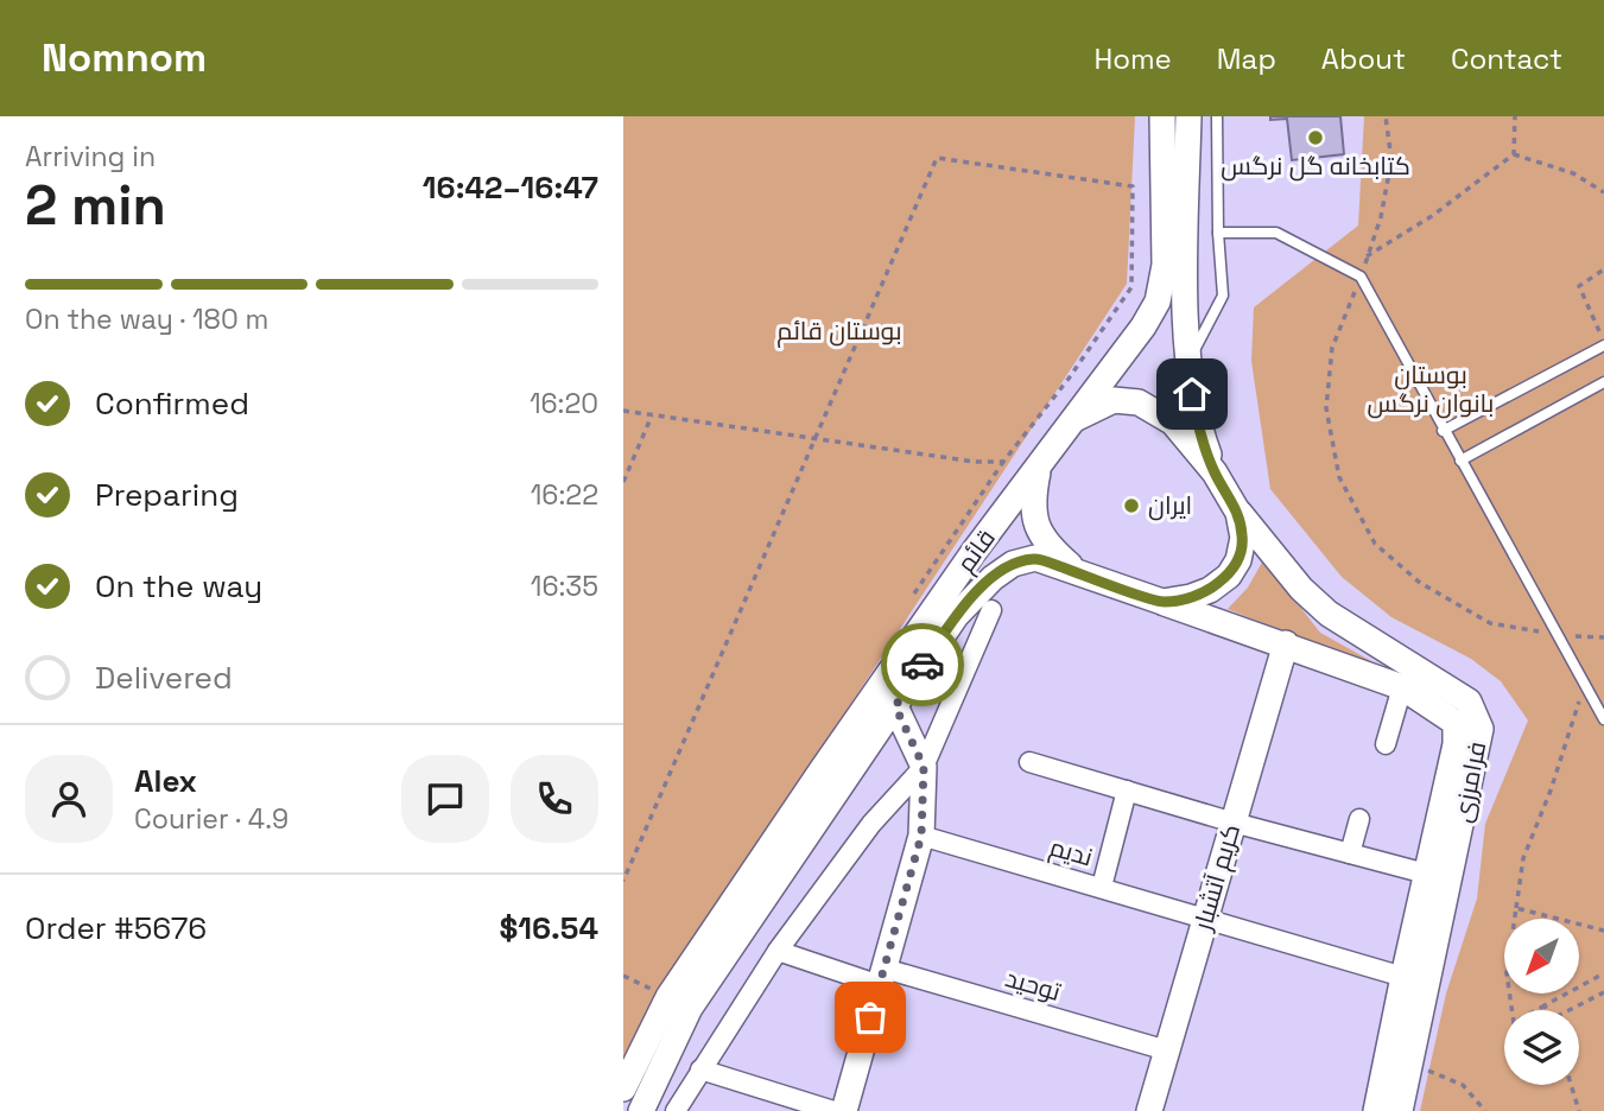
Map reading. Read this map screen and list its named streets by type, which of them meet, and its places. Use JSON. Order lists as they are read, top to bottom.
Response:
{
  "streets": {
    "main road": ["قائم", "فرامرزی", "کریم آتشبار"],
    "street": ["ندیم", "توحید"]
  },
  "crossings": [
    ["قائم", "فرامرزی"],
    ["فرامرزی", "ندیم"],
    ["ندیم", "کریم آتشبار"],
    ["کریم آتشبار", "توحید"]
  ],
  "parks": ["بوستان قائم", "بوستان بانوان نرگس"],
  "places": ["کتابخانه گل نرگس", "ایران"],
  "north": "bottom left",
  "page": {
    "header": "Nomnom",
    "nav": [
      "Home",
      "Map",
      "About",
      "Contact"
    ],
    "heading": ["2 min", "Arriving in", "16:42–16:47"],
    "panel": [
      "Alex",
      "Courier · 4.9",
      "Order #5676",
      "$16.54"
    ],
    "bar": "On the way · 180 m",
    "list": [
      ["Confirmed", "16:20"],
      ["Preparing", "16:22"],
      ["On the way", "16:35"],
      "Delivered"
    ]
  }
}
